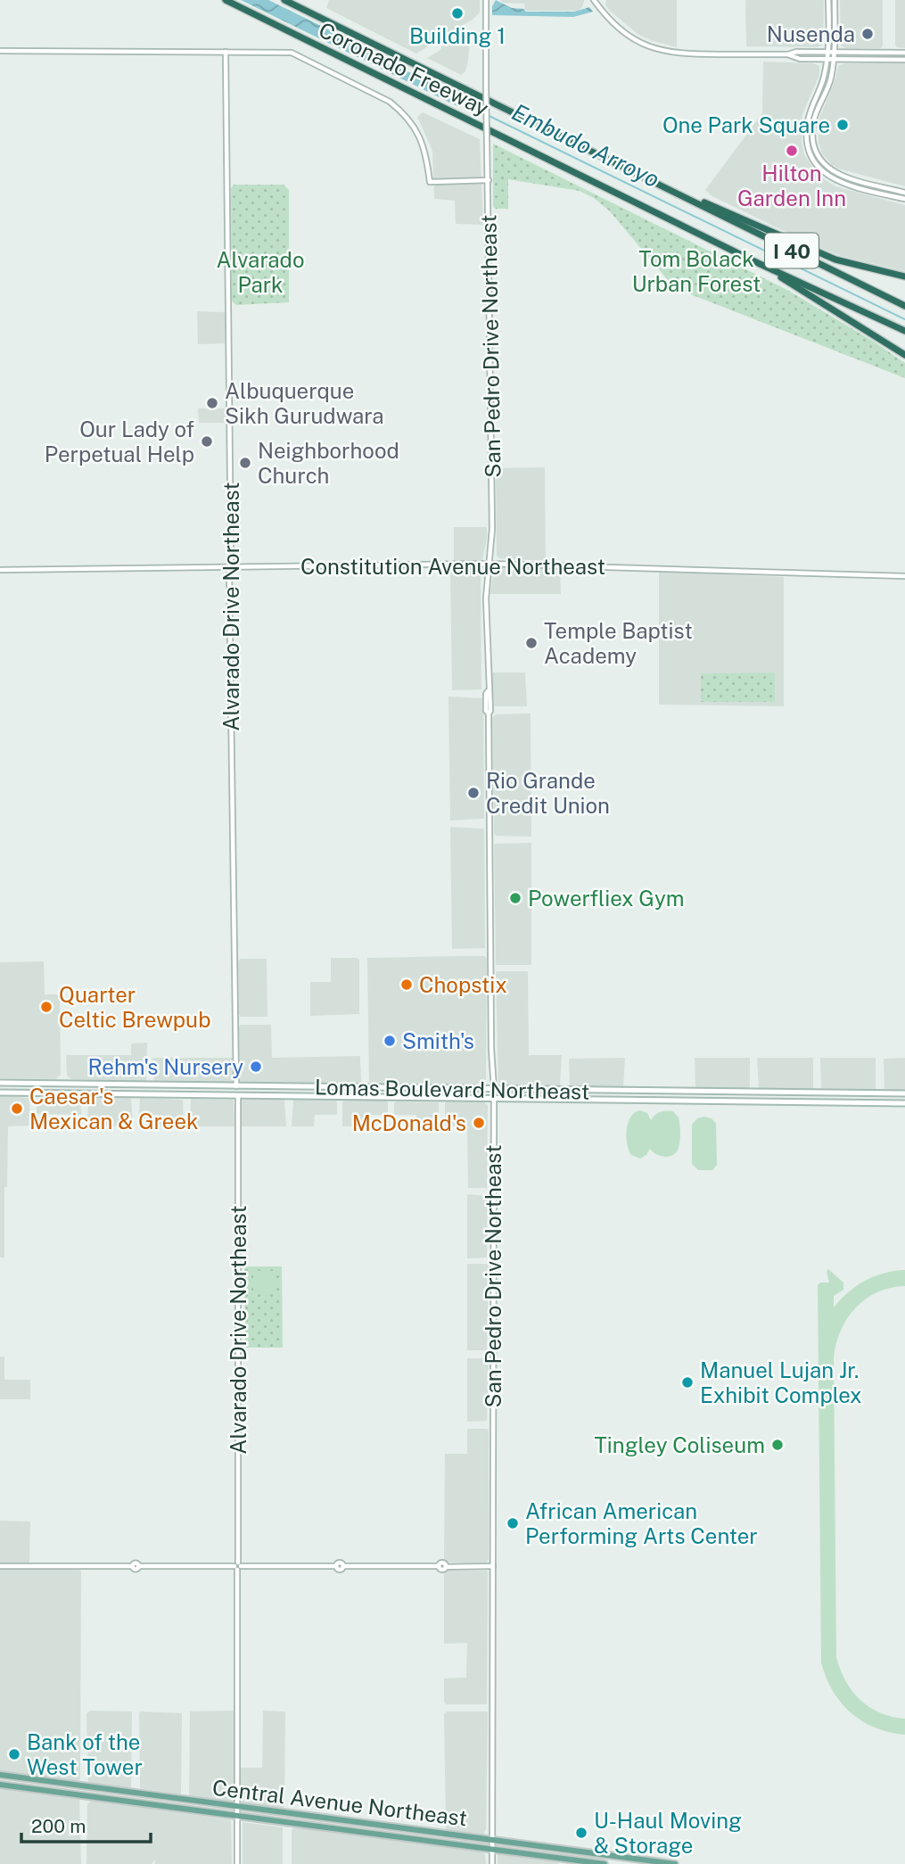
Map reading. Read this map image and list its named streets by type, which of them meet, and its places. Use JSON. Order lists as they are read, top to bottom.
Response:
{
  "streets": {
    "highway": ["Coronado Freeway", "I 40"],
    "main road": ["Lomas Boulevard Northeast", "Central Avenue Northeast"],
    "street": ["San Pedro Drive Northeast", "Constitution Avenue Northeast", "Alvarado Drive Northeast"]
  },
  "crossings": [
    ["San Pedro Drive Northeast", "Constitution Avenue Northeast"],
    ["San Pedro Drive Northeast", "Lomas Boulevard Northeast"],
    ["San Pedro Drive Northeast", "Central Avenue Northeast"],
    ["Constitution Avenue Northeast", "Alvarado Drive Northeast"],
    ["Alvarado Drive Northeast", "Lomas Boulevard Northeast"],
    ["Alvarado Drive Northeast", "Central Avenue Northeast"]
  ],
  "water": ["Embudo Arroyo"],
  "parks": ["Tom Bolack Urban Forest", "Alvarado Park"],
  "places": [
    "Building 1",
    "Nusenda",
    "One Park Square",
    "Hilton Garden Inn",
    "Albuquerque Sikh Gurudwara",
    "Our Lady of Perpetual Help",
    "Neighborhood Church",
    "Temple Baptist Academy",
    "Rio Grande Credit Union",
    "Powerfliex Gym",
    "Chopstix",
    "Quarter Celtic Brewpub",
    "Smith's",
    "Rehm's Nursery",
    "Caesar's Mexican & Greek",
    "McDonald's",
    "Manuel Lujan Jr. Exhibit Complex",
    "Tingley Coliseum",
    "African American Performing Arts Center",
    "Bank of the West Tower",
    "U-Haul Moving & Storage"
  ],
  "scale_bar": "200 m"
}
